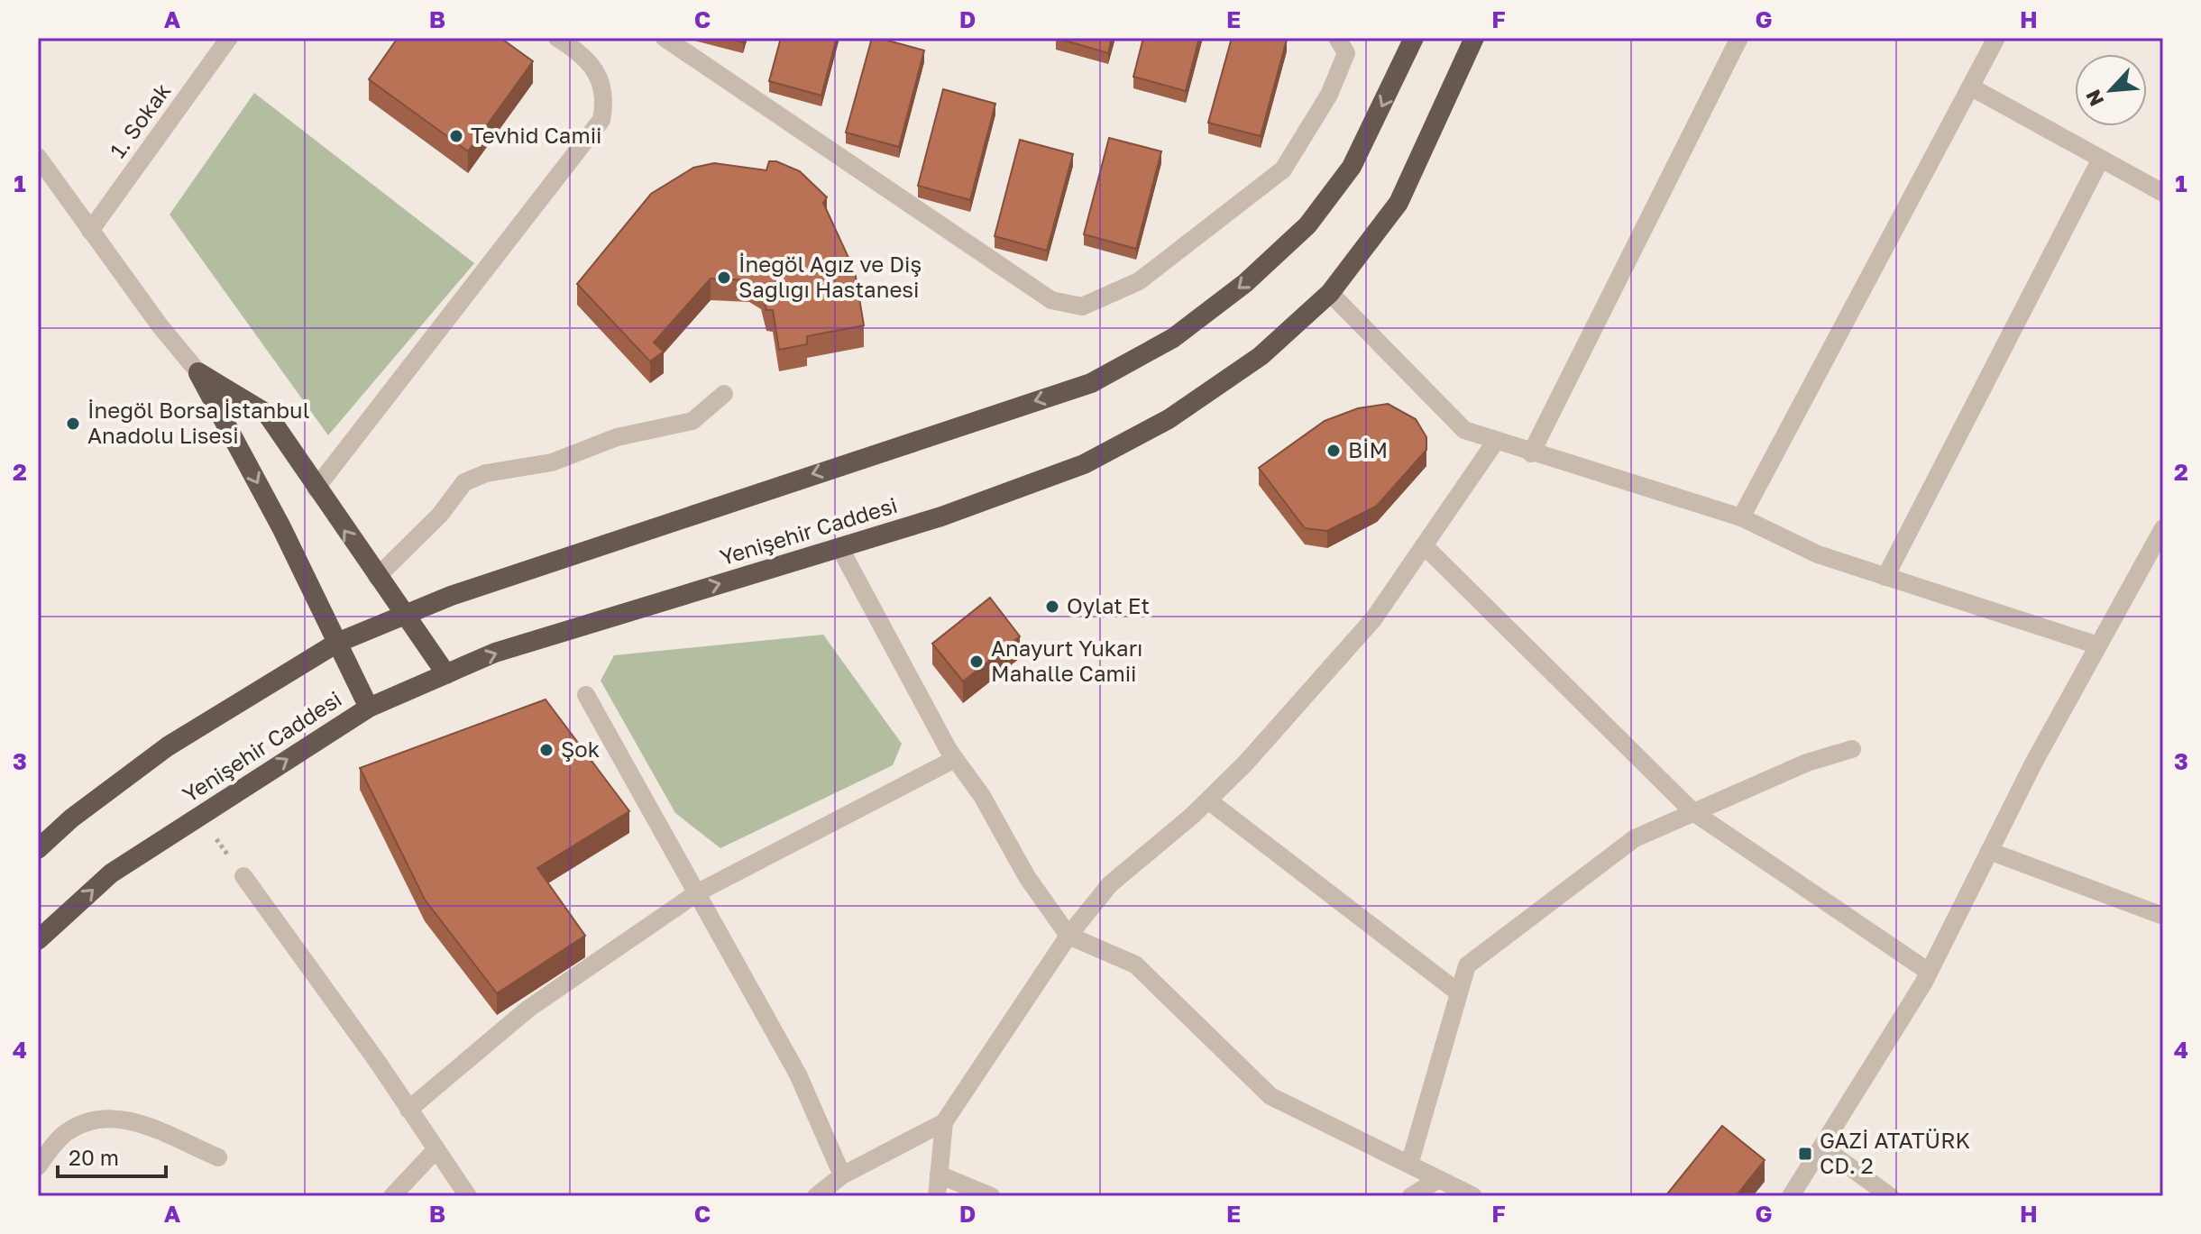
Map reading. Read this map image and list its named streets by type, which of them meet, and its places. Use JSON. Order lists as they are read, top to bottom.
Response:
{
  "streets": {
    "highway": ["Yenişehir Caddesi"],
    "street": ["1. Sokak"]
  },
  "places": {
    "other": [
      "Tevhid Camii",
      "İnegöl Ağız ve Diş Sağlığı Hastanesi",
      "İnegöl Borsa İstanbul Anadolu Lisesi",
      "BİM",
      "Oylat Et",
      "Anayurt Yukarı Mahalle Camii",
      "Şok"
    ],
    "transit": ["GAZİ ATATÜRK CD. 2"]
  },
  "scale_bar": "20 m",
  "north": "bottom left",
  "grid": {
    "columns": [
      "A",
      "B",
      "C",
      "D",
      "E",
      "F",
      "G",
      "H"
    ],
    "rows": [
      "1",
      "2",
      "3",
      "4"
    ]
  }
}
